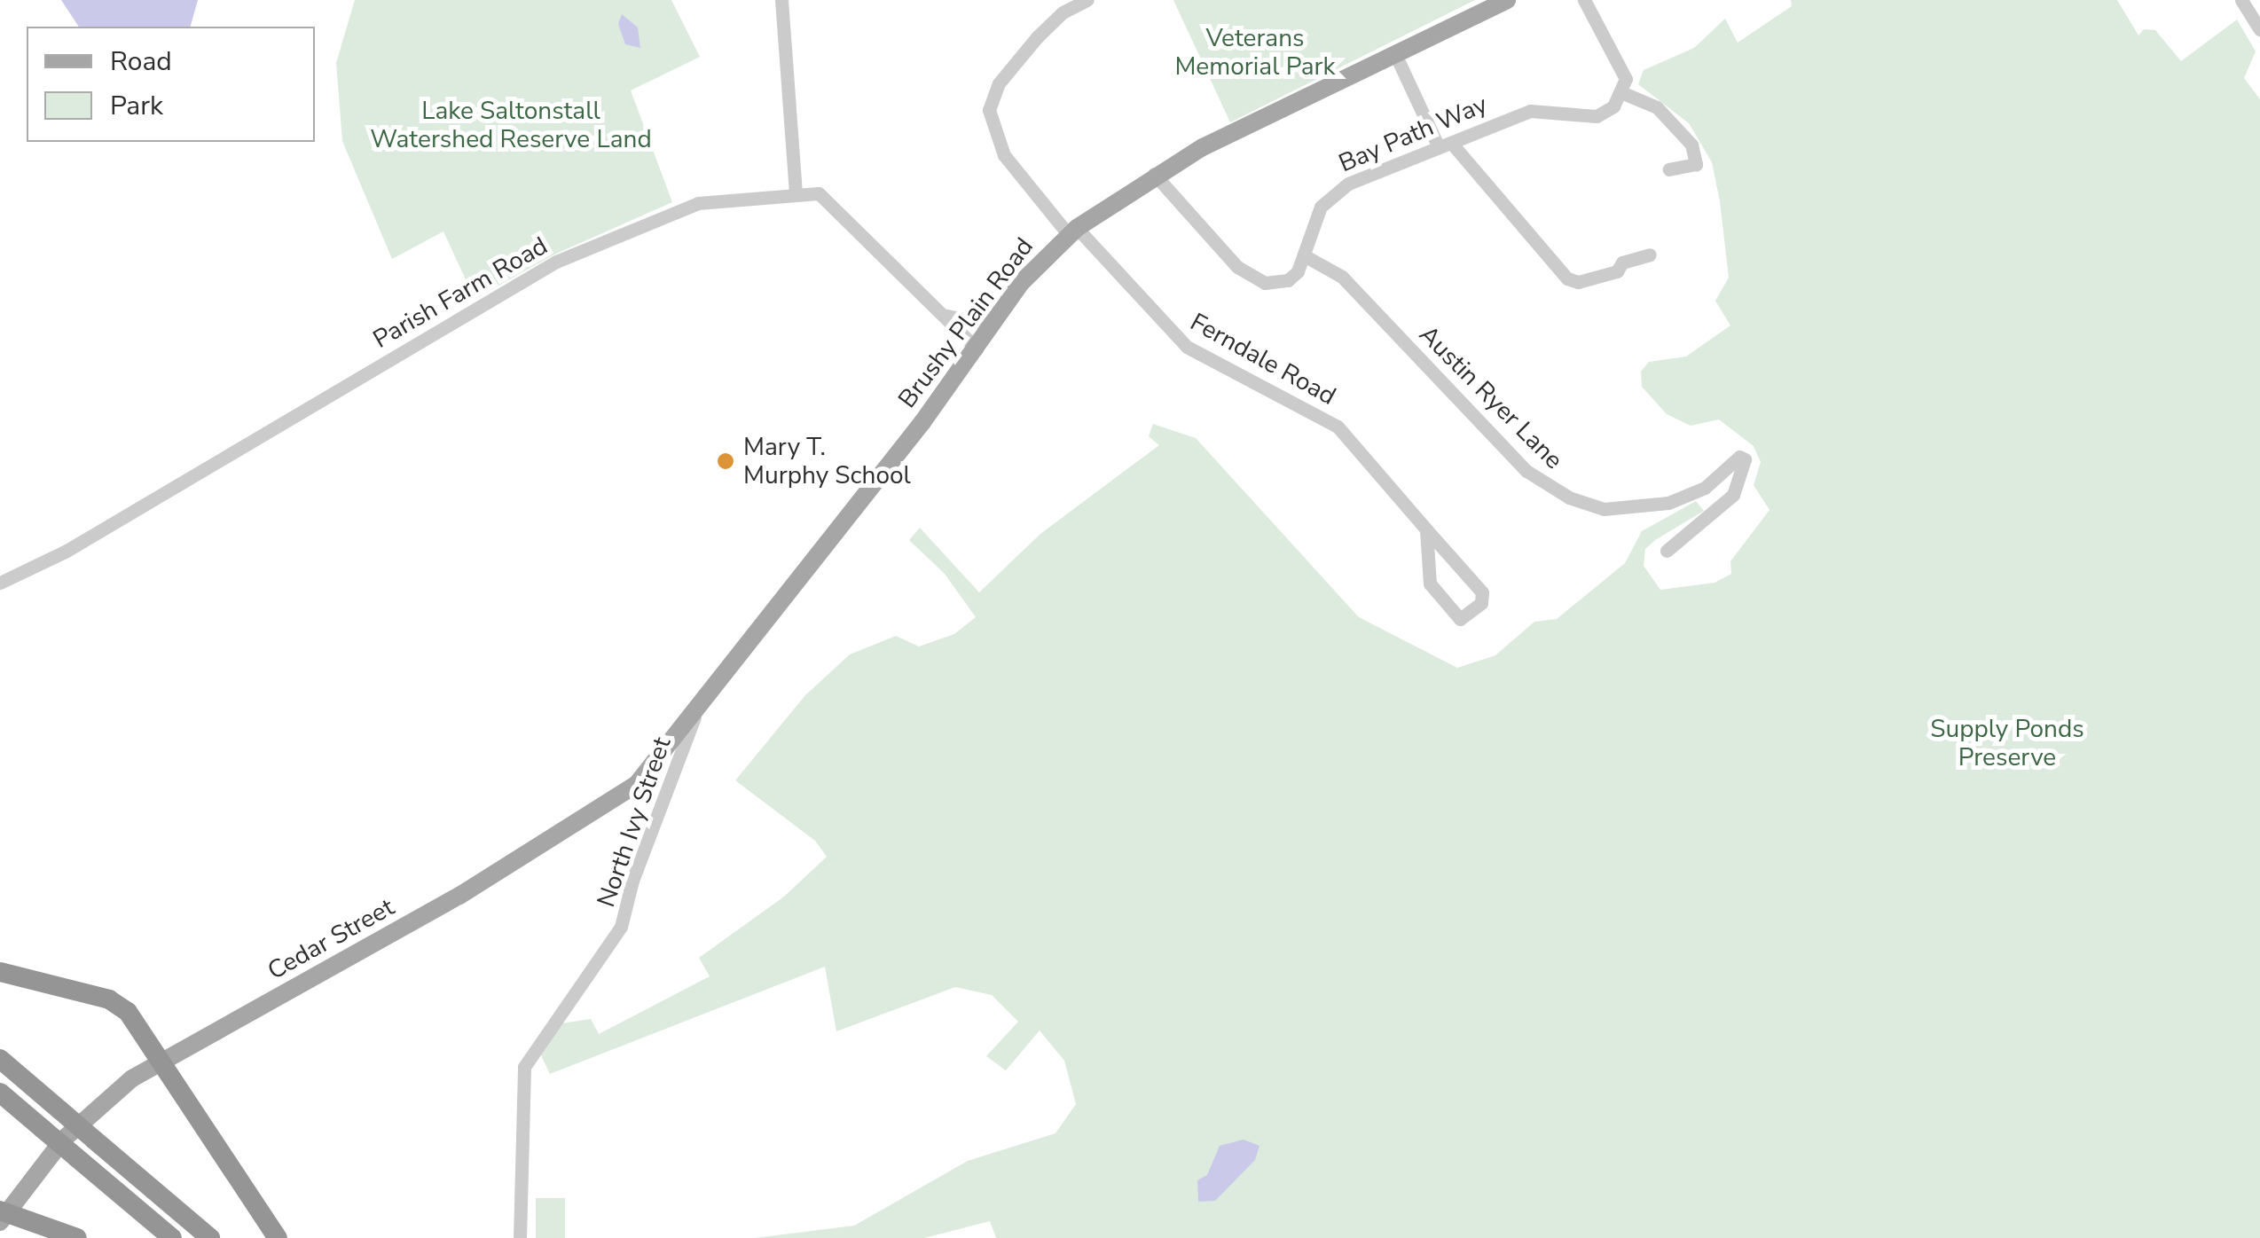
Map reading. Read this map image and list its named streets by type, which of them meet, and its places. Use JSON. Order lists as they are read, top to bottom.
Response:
{
  "streets": {
    "main road": ["Brushy Plain Road", "Cedar Street"],
    "street": [
      "Bay Path Way",
      "Parish Farm Road",
      "Ferndale Road",
      "Austin Ryer Lane",
      "North Ivy Street"
    ]
  },
  "crossings": [
    ["Bay Path Way", "Brushy Plain Road"],
    ["Bay Path Way", "Austin Ryer Lane"],
    ["Parish Farm Road", "Brushy Plain Road"],
    ["Brushy Plain Road", "Ferndale Road"],
    ["Brushy Plain Road", "North Ivy Street"],
    ["Brushy Plain Road", "Cedar Street"],
    ["North Ivy Street", "Cedar Street"]
  ],
  "parks": ["Veterans Memorial Park", "Lake Saltonstall Watershed Reserve Land", "Supply Ponds Preserve"],
  "places": ["Mary T. Murphy School"],
  "legend": ["Road", "Park"]
}
